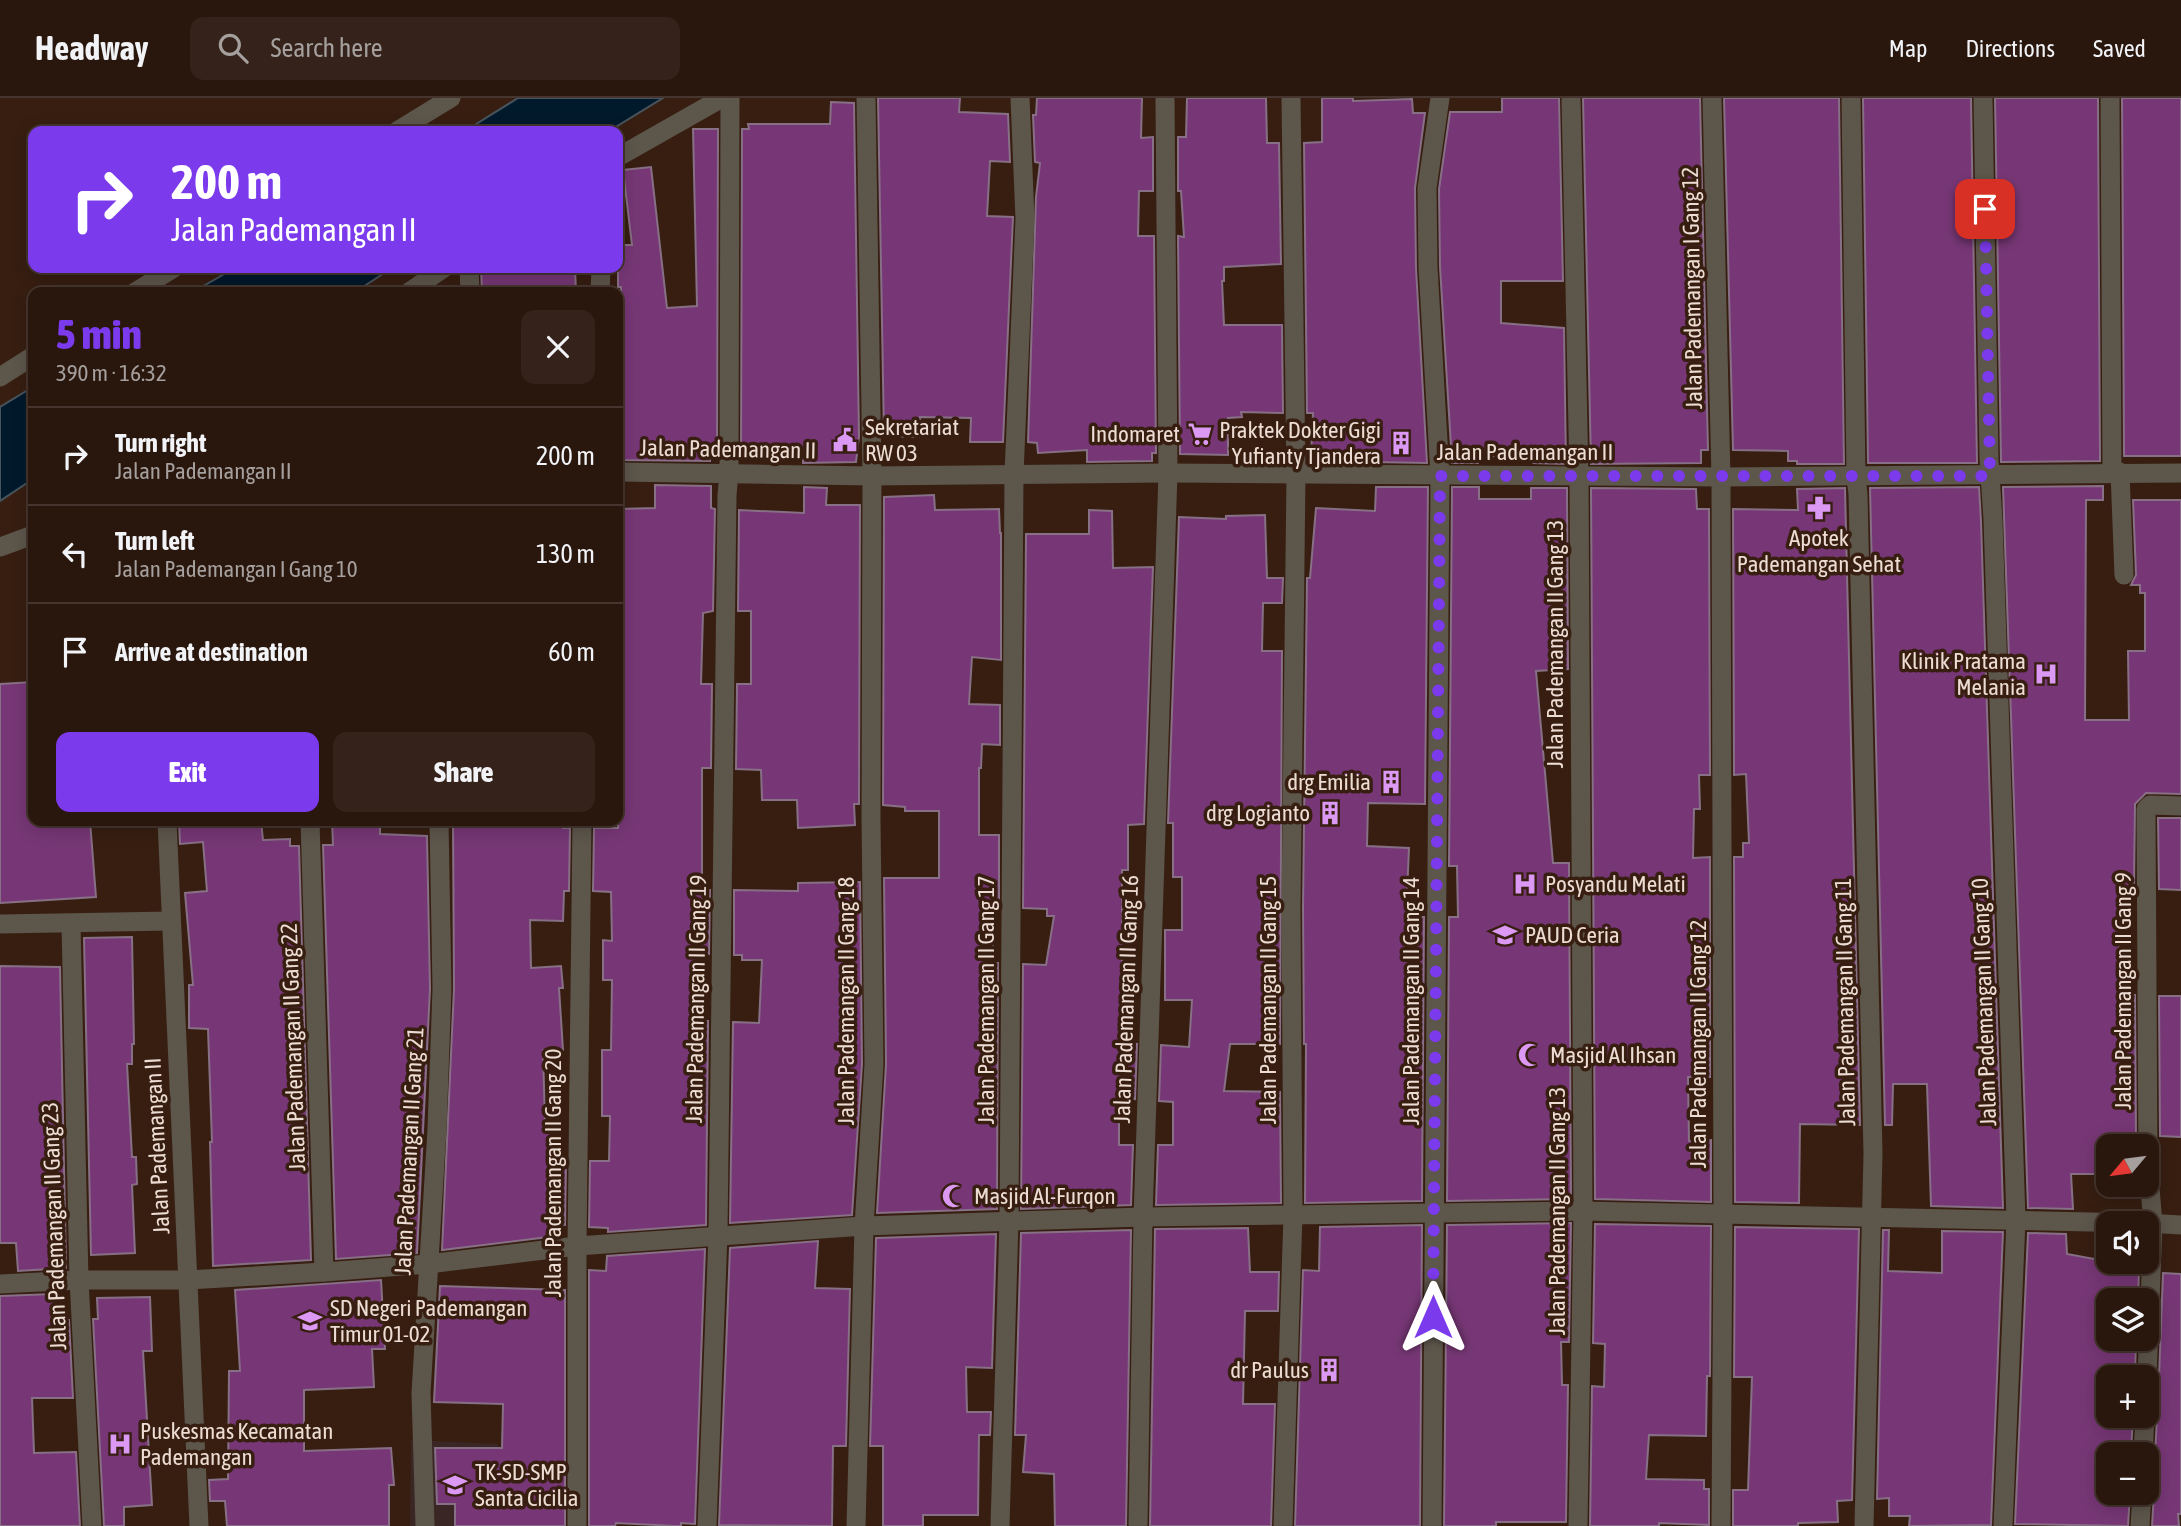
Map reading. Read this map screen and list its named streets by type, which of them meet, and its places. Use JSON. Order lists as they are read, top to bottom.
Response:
{
  "streets": {
    "street": [
      "Jalan Pademangan I Gang 12",
      "Jalan Pademangan II",
      "Jalan Pademangan II Gang 13",
      "Jalan Pademangan II Gang 9",
      "Jalan Pademangan II Gang 19",
      "Jalan Pademangan II Gang 16",
      "Jalan Pademangan II Gang 17",
      "Jalan Pademangan II Gang 15",
      "Jalan Pademangan II Gang 18",
      "Jalan Pademangan II Gang 14",
      "Jalan Pademangan II Gang 11",
      "Jalan Pademangan II Gang 10",
      "Jalan Pademangan II Gang 12",
      "Jalan Pademangan II Gang 22",
      "Jalan Pademangan II Gang 21",
      "Jalan Pademangan II Gang 20",
      "Jalan Pademangan II Gang 23"
    ]
  },
  "crossings": [
    ["Jalan Pademangan I Gang 12", "Jalan Pademangan II"],
    ["Jalan Pademangan I Gang 12", "Jalan Pademangan II Gang 12"],
    ["Jalan Pademangan II", "Jalan Pademangan II Gang 13"],
    ["Jalan Pademangan II", "Jalan Pademangan II Gang 19"],
    ["Jalan Pademangan II", "Jalan Pademangan II Gang 16"],
    ["Jalan Pademangan II", "Jalan Pademangan II Gang 17"],
    ["Jalan Pademangan II", "Jalan Pademangan II Gang 15"],
    ["Jalan Pademangan II", "Jalan Pademangan II Gang 18"],
    ["Jalan Pademangan II", "Jalan Pademangan II Gang 14"],
    ["Jalan Pademangan II", "Jalan Pademangan II Gang 11"],
    ["Jalan Pademangan II", "Jalan Pademangan II Gang 10"],
    ["Jalan Pademangan II", "Jalan Pademangan II Gang 12"]
  ],
  "places": {
    "supermarket": ["Indomaret"],
    "public building": ["Sekretariat RW 03"],
    "building": [
      "Praktek Dokter Gigi Yufianty Tjandera",
      "drg Emilia",
      "drg Logianto",
      "dr Paulus"
    ],
    "pharmacy": ["Apotek Pademangan Sehat"],
    "hospital": ["Klinik Pratama Melania", "Posyandu Melati", "Puskesmas Kecamatan Pademangan"],
    "school or university": ["PAUD Ceria", "SD Negeri Pademangan Timur 01-02", "TK-SD-SMP Santa Cicilia"],
    "mosque": ["Masjid Al Ihsan", "Masjid Al-Furqon"]
  },
  "north": "bottom left",
  "page": {
    "header": "Headway",
    "search": "Search here",
    "nav": ["Map", "Directions", "Saved"],
    "turn": ["200 m", "Jalan Pademangan II"],
    "heading": ["5 min", "390 m · 16:32"],
    "list": [
      {
        "name": "Turn right",
        "note": "Jalan Pademangan II",
        "value": "200 m"
      },
      {
        "name": "Turn left",
        "note": "Jalan Pademangan I Gang 10",
        "value": "130 m"
      },
      {
        "name": "Arrive at destination",
        "value": "60 m"
      }
    ],
    "buttons": ["Exit", "Share"],
    "map_buttons": ["+", "−"]
  }
}
